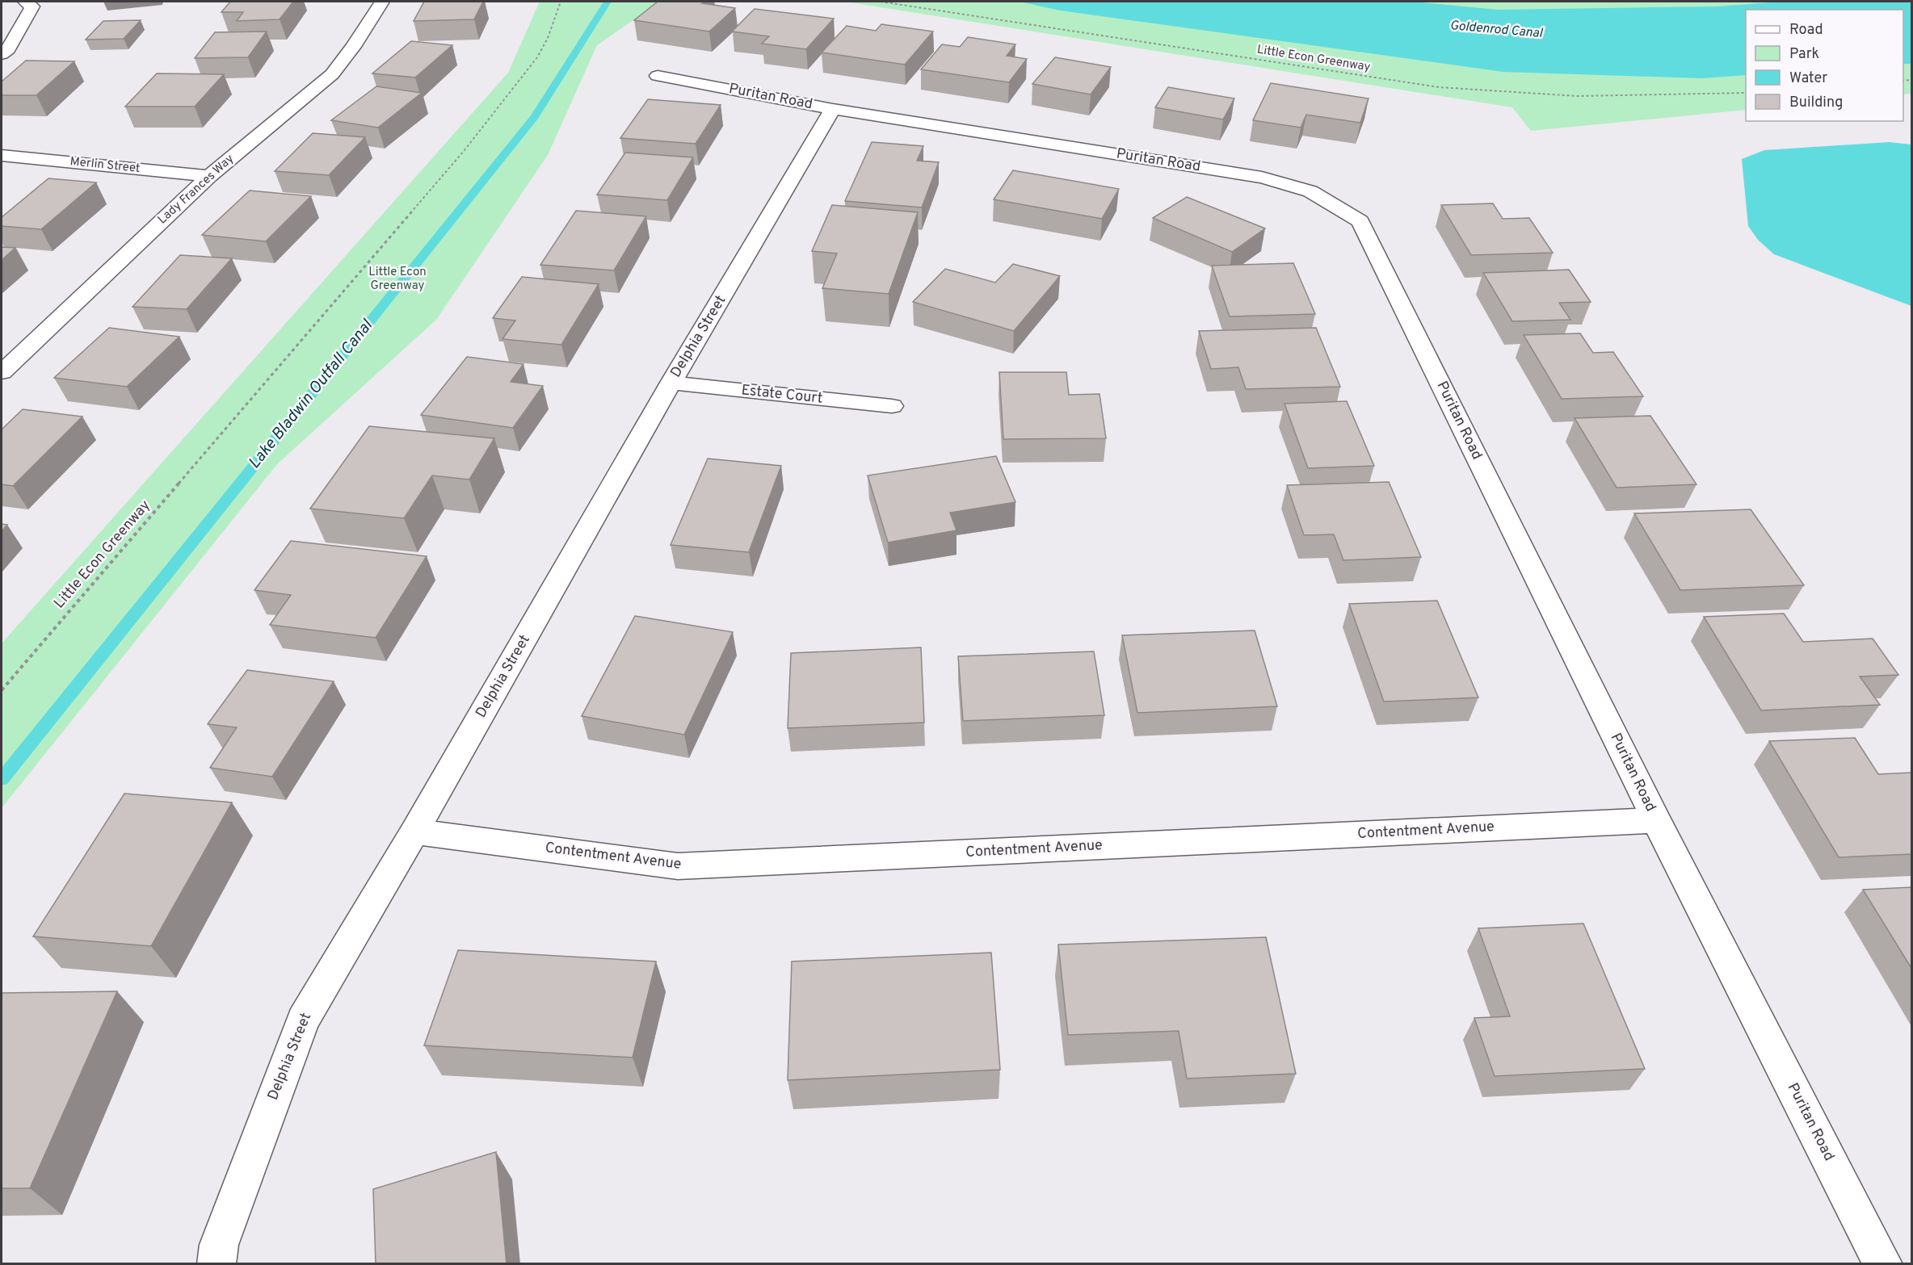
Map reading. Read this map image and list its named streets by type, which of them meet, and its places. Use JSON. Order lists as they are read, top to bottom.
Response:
{
  "streets": {
    "street": [
      "Puritan Road",
      "Merlin Street",
      "Lady Frances Way",
      "Delphia Street",
      "Estate Court",
      "Contentment Avenue"
    ],
    "path": ["Little Econ Greenway"]
  },
  "crossings": [
    ["Puritan Road", "Delphia Street"],
    ["Puritan Road", "Contentment Avenue"],
    ["Merlin Street", "Lady Frances Way"],
    ["Delphia Street", "Estate Court"],
    ["Delphia Street", "Contentment Avenue"]
  ],
  "water": ["Goldenrod Canal", "Lake Bladwin Outfall Canal"],
  "parks": ["Little Econ Greenway"],
  "legend": [
    "Road",
    "Park",
    "Water",
    "Building"
  ]
}
